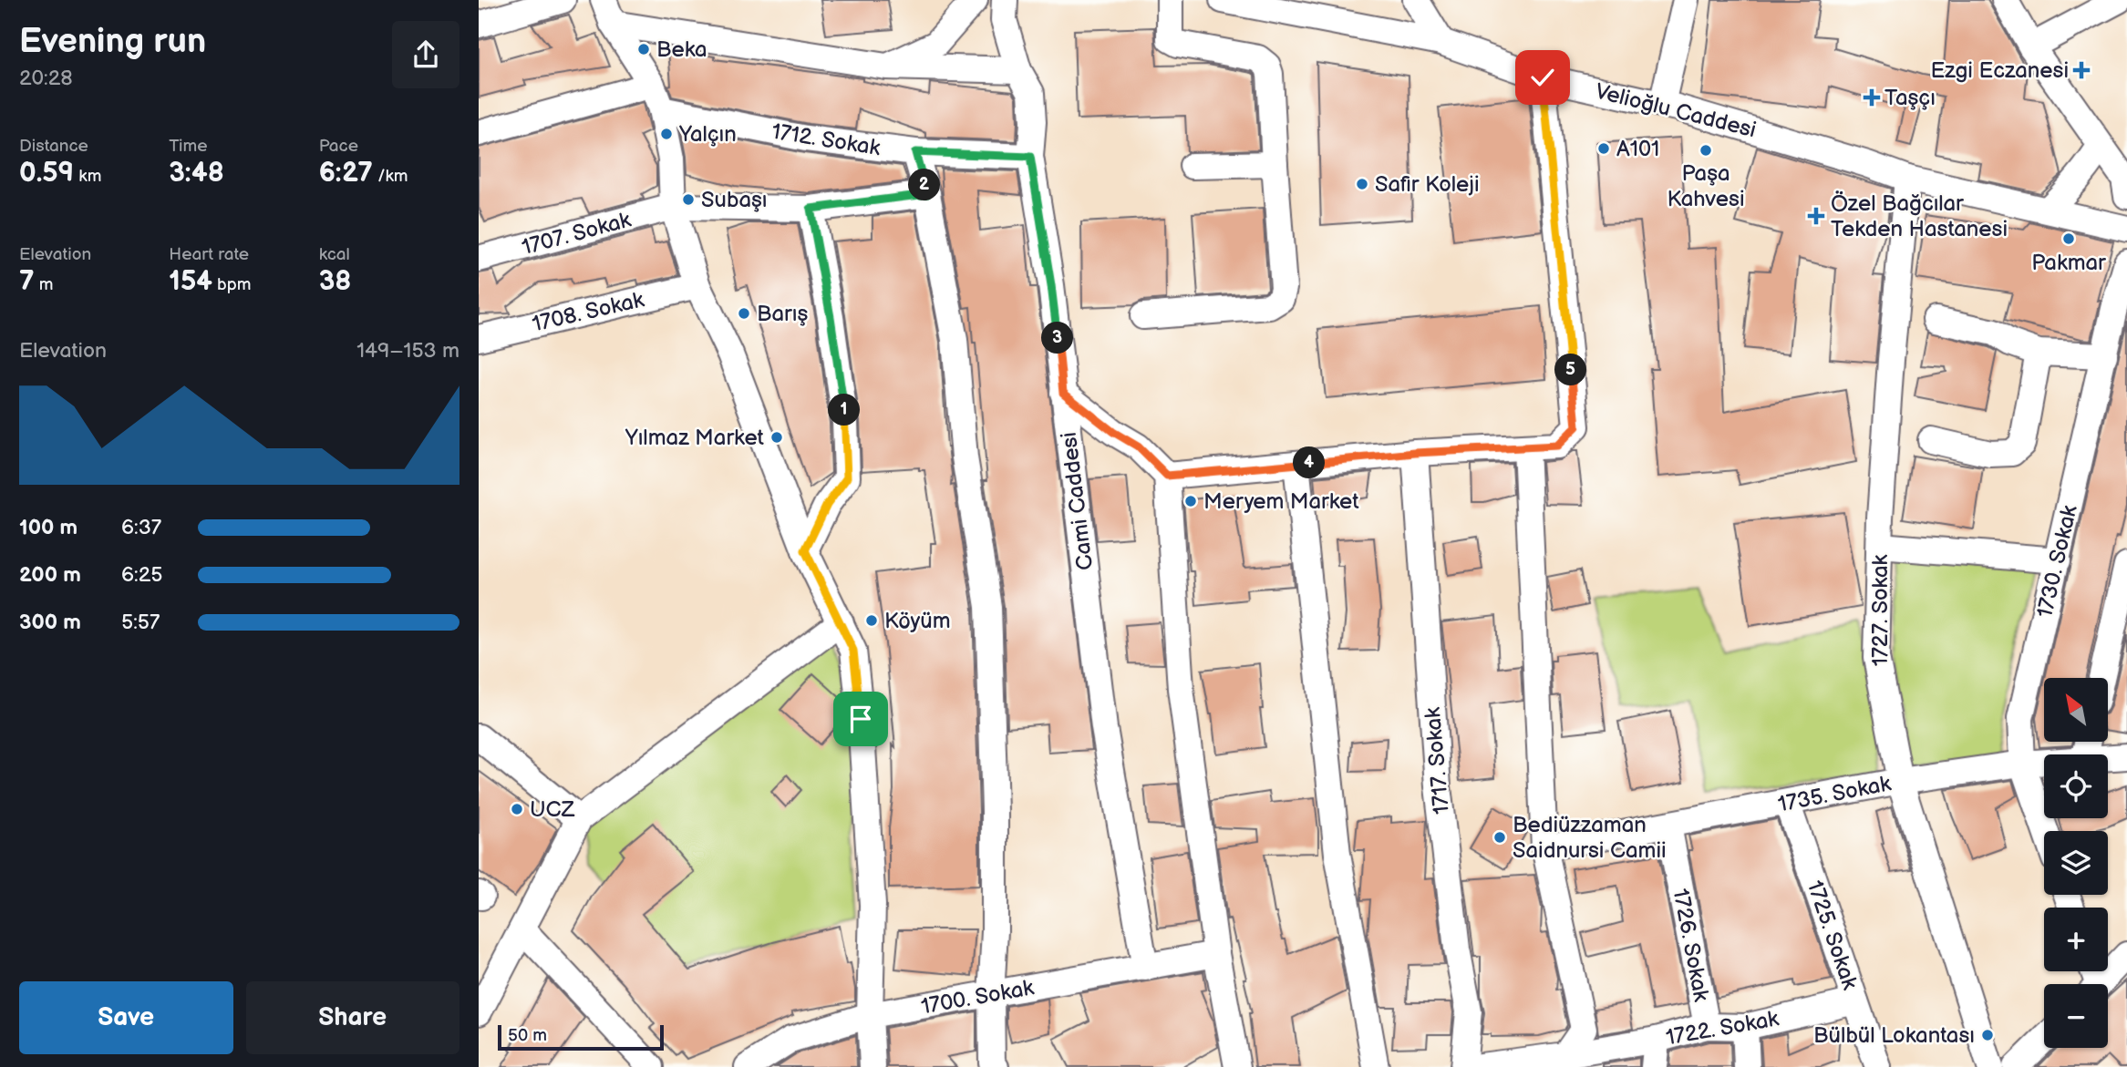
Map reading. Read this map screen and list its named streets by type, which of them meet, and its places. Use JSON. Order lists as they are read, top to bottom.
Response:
{
  "streets": {
    "street": [
      "Velioğlu Caddesi",
      "1712. Sokak",
      "1707. Sokak",
      "1708. Sokak",
      "Cami Caddesi",
      "1730. Sokak",
      "1727. Sokak",
      "1717. Sokak",
      "1735. Sokak",
      "1725. Sokak",
      "1726. Sokak",
      "1700. Sokak",
      "1722. Sokak"
    ]
  },
  "crossings": [
    ["Velioğlu Caddesi", "1727. Sokak"],
    ["1712. Sokak", "Cami Caddesi"],
    ["Cami Caddesi", "1700. Sokak"],
    ["1730. Sokak", "1735. Sokak"],
    ["1727. Sokak", "1735. Sokak"],
    ["1735. Sokak", "1725. Sokak"],
    ["1735. Sokak", "1726. Sokak"],
    ["1725. Sokak", "1722. Sokak"],
    ["1726. Sokak", "1722. Sokak"]
  ],
  "places": {
    "other": [
      "Beka",
      "Yalçın",
      "A101",
      "Paşa Kahvesi",
      "Safir Koleji",
      "Subaşı",
      "Pakmar",
      "Barış",
      "Yılmaz Market",
      "Meryem Market",
      "Köyüm",
      "UCZ",
      "Bediüzzaman Saidnursi Camii",
      "Bülbül Lokantası"
    ],
    "health": ["Ezgi Eczanesi", "Taşçı", "Özel Bağcılar Tekden Hastanesi"]
  },
  "scale_bar": "50 m",
  "north": "top left",
  "page": {
    "heading": ["Evening run", "20:28"],
    "stats": [
      ["Distance", "0.59 km"],
      ["Time", "3:48"],
      ["Pace", "6:27 /km"],
      ["Elevation", "7 m"],
      ["Heart rate", "154 bpm"],
      ["kcal", "38"]
    ],
    "pins": [
      "2",
      "3",
      "5",
      "1",
      "4"
    ],
    "chart": ["Elevation", "149–153 m"],
    "list": [
      {
        "name": "100 m",
        "note": "6:37"
      },
      {
        "name": "200 m",
        "note": "6:25"
      },
      {
        "name": "300 m",
        "note": "5:57"
      }
    ],
    "map_buttons": ["+", "−"],
    "buttons": ["Save", "Share"],
    "scale": "50 m"
  }
}
